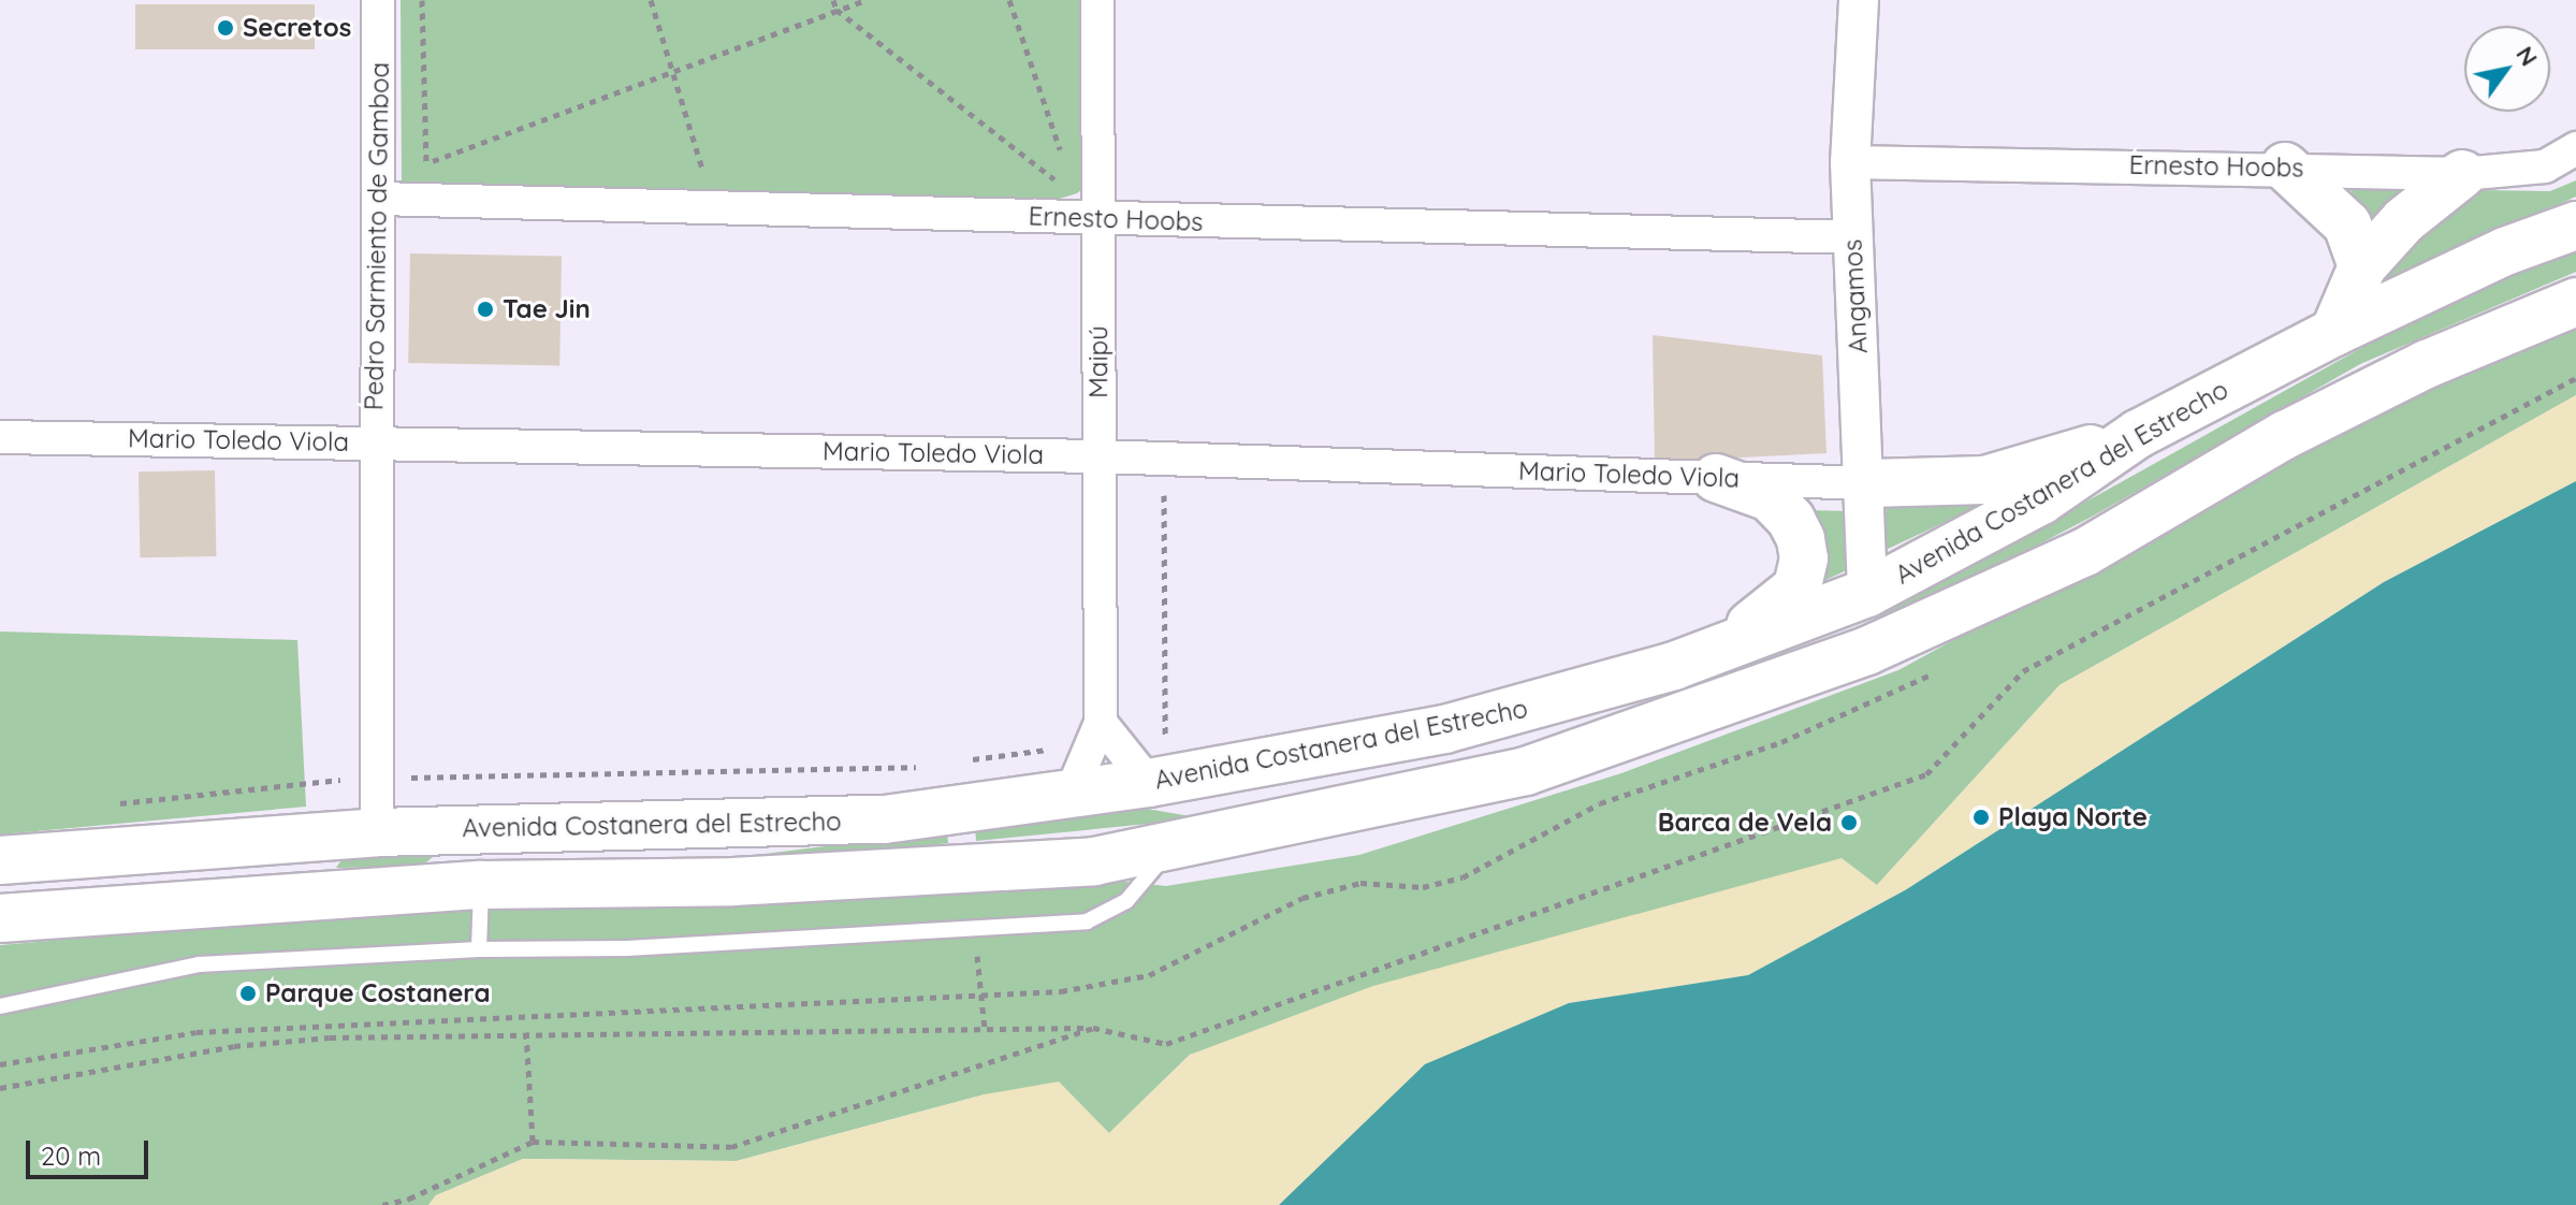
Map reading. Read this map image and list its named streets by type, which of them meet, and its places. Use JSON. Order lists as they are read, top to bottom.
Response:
{
  "streets": {
    "main road": ["Avenida Costanera del Estrecho"],
    "street": [
      "Ernesto Hoobs",
      "Pedro Sarmiento de Gamboa",
      "Angamos",
      "Maipú",
      "Mario Toledo Viola"
    ]
  },
  "crossings": [
    ["Ernesto Hoobs", "Pedro Sarmiento de Gamboa"],
    ["Ernesto Hoobs", "Angamos"],
    ["Ernesto Hoobs", "Maipú"],
    ["Pedro Sarmiento de Gamboa", "Mario Toledo Viola"],
    ["Pedro Sarmiento de Gamboa", "Avenida Costanera del Estrecho"],
    ["Angamos", "Mario Toledo Viola"],
    ["Angamos", "Avenida Costanera del Estrecho"],
    ["Maipú", "Mario Toledo Viola"],
    ["Maipú", "Avenida Costanera del Estrecho"]
  ],
  "places": [
    "Secretos",
    "Tae Jin",
    "Playa Norte",
    "Barca de Vela",
    "Parque Costanera"
  ],
  "scale_bar": "20 m",
  "north": "top right"
}
